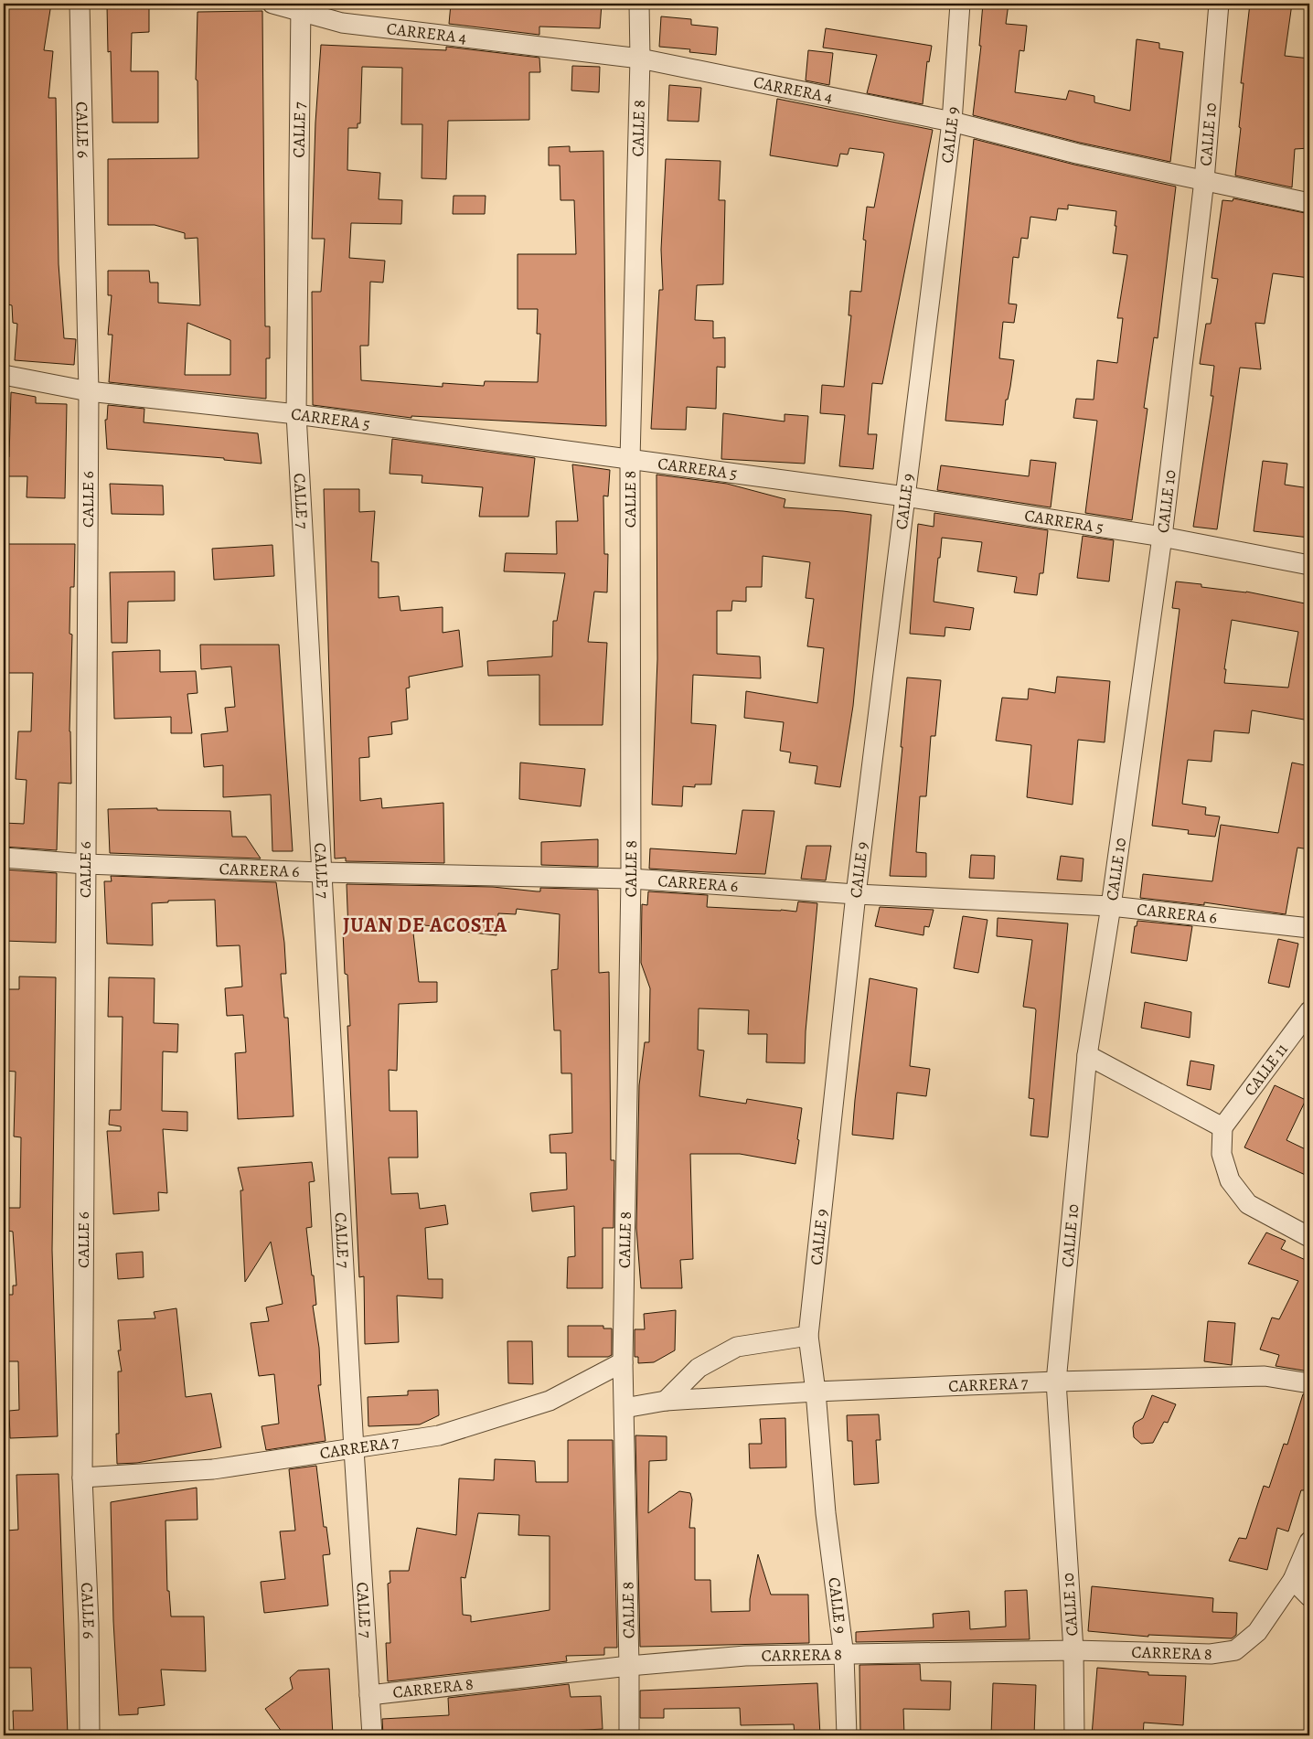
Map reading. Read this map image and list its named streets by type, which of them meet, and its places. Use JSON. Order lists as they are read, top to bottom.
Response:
{
  "streets": {
    "street": [
      "CARRERA 4",
      "CALLE 6",
      "CALLE 8",
      "CALLE 7",
      "CALLE 9",
      "CALLE 10",
      "CARRERA 5",
      "CARRERA 6",
      "CALLE 11",
      "CARRERA 7",
      "CARRERA 8"
    ]
  },
  "crossings": [
    ["CARRERA 4", "CALLE 8"],
    ["CARRERA 4", "CALLE 7"],
    ["CARRERA 4", "CALLE 9"],
    ["CARRERA 4", "CALLE 10"],
    ["CALLE 6", "CARRERA 5"],
    ["CALLE 6", "CARRERA 6"],
    ["CALLE 6", "CARRERA 7"],
    ["CALLE 8", "CARRERA 5"],
    ["CALLE 8", "CARRERA 6"],
    ["CALLE 8", "CARRERA 7"],
    ["CALLE 8", "CARRERA 8"],
    ["CALLE 7", "CARRERA 5"],
    ["CALLE 7", "CARRERA 6"],
    ["CALLE 7", "CARRERA 7"],
    ["CALLE 7", "CARRERA 8"],
    ["CALLE 9", "CARRERA 5"],
    ["CALLE 9", "CARRERA 6"],
    ["CALLE 9", "CARRERA 7"],
    ["CALLE 9", "CARRERA 8"],
    ["CALLE 10", "CARRERA 5"],
    ["CALLE 10", "CARRERA 6"],
    ["CALLE 10", "CARRERA 7"],
    ["CALLE 10", "CARRERA 8"]
  ],
  "districts": ["JUAN DE ACOSTA"]
}
